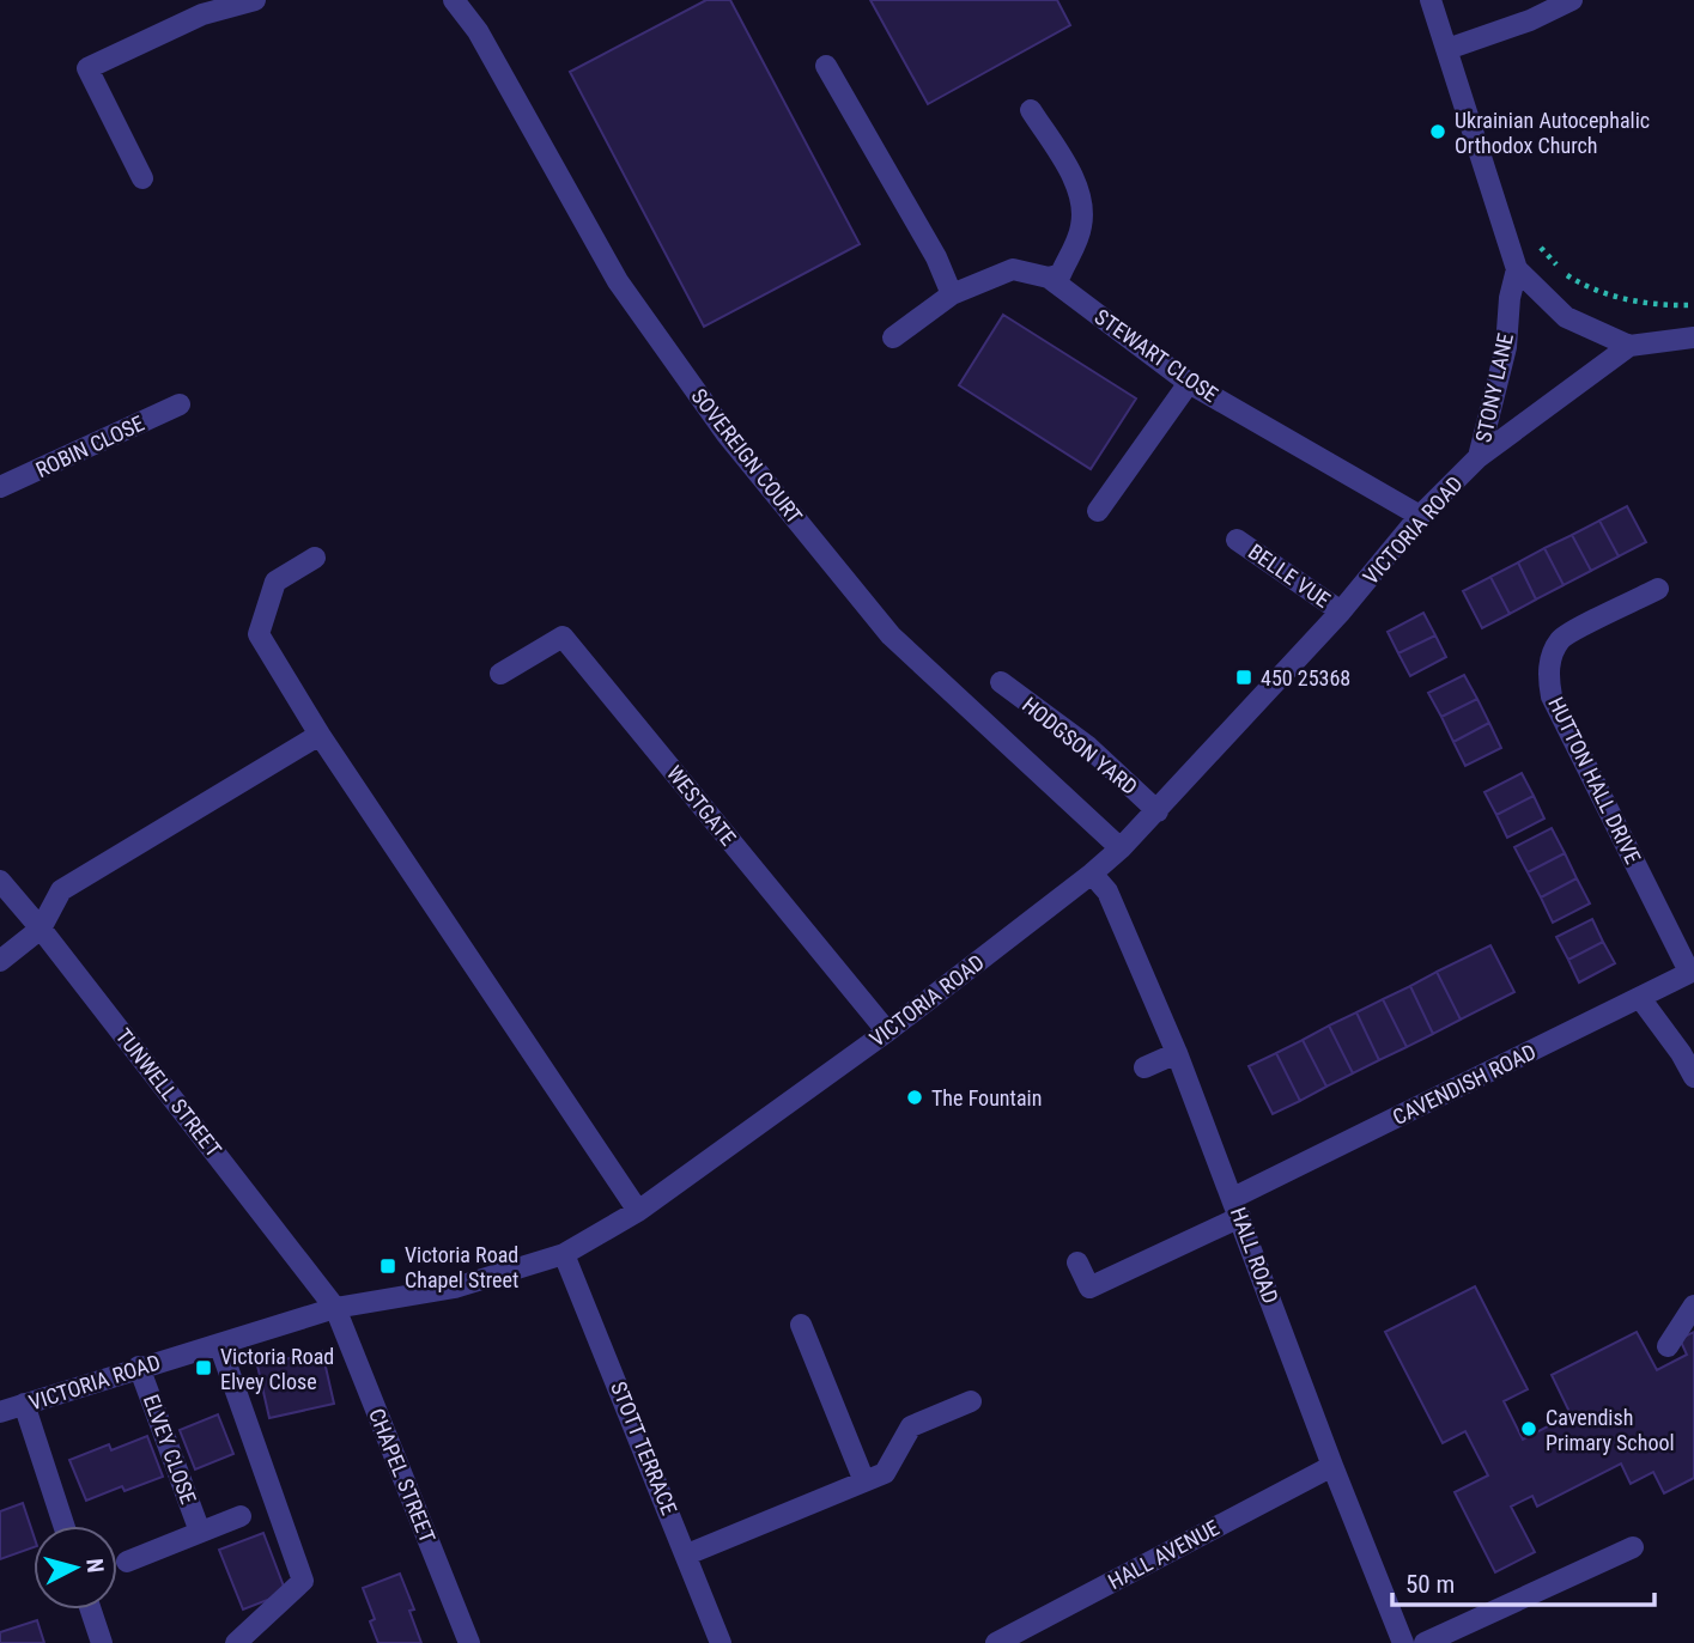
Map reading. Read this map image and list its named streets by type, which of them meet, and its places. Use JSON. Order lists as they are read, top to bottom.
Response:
{
  "streets": {
    "street": [
      "STEWART CLOSE",
      "STONY LANE",
      "ROBIN CLOSE",
      "SOVEREIGN COURT",
      "VICTORIA ROAD",
      "BELLE VUE",
      "HODGSON YARD",
      "HUTTON HALL DRIVE",
      "WESTGATE",
      "CAVENDISH ROAD",
      "TUNWELL STREET",
      "HALL ROAD",
      "STOTT TERRACE",
      "ELVEY CLOSE",
      "CHAPEL STREET",
      "HALL AVENUE"
    ]
  },
  "crossings": [
    ["STEWART CLOSE", "VICTORIA ROAD"],
    ["STONY LANE", "VICTORIA ROAD"],
    ["SOVEREIGN COURT", "VICTORIA ROAD"],
    ["VICTORIA ROAD", "BELLE VUE"],
    ["VICTORIA ROAD", "HODGSON YARD"],
    ["VICTORIA ROAD", "WESTGATE"],
    ["VICTORIA ROAD", "TUNWELL STREET"],
    ["VICTORIA ROAD", "HALL ROAD"],
    ["VICTORIA ROAD", "STOTT TERRACE"],
    ["VICTORIA ROAD", "ELVEY CLOSE"],
    ["VICTORIA ROAD", "CHAPEL STREET"],
    ["HUTTON HALL DRIVE", "CAVENDISH ROAD"],
    ["CAVENDISH ROAD", "HALL ROAD"],
    ["TUNWELL STREET", "CHAPEL STREET"],
    ["HALL ROAD", "HALL AVENUE"]
  ],
  "places": {
    "other": ["Ukrainian Autocephalic Orthodox Church", "The Fountain", "Cavendish Primary School"],
    "transit": ["450 25368", "Victoria Road Chapel Street", "Victoria Road Elvey Close"]
  },
  "scale_bar": "50 m",
  "north": "right"
}
